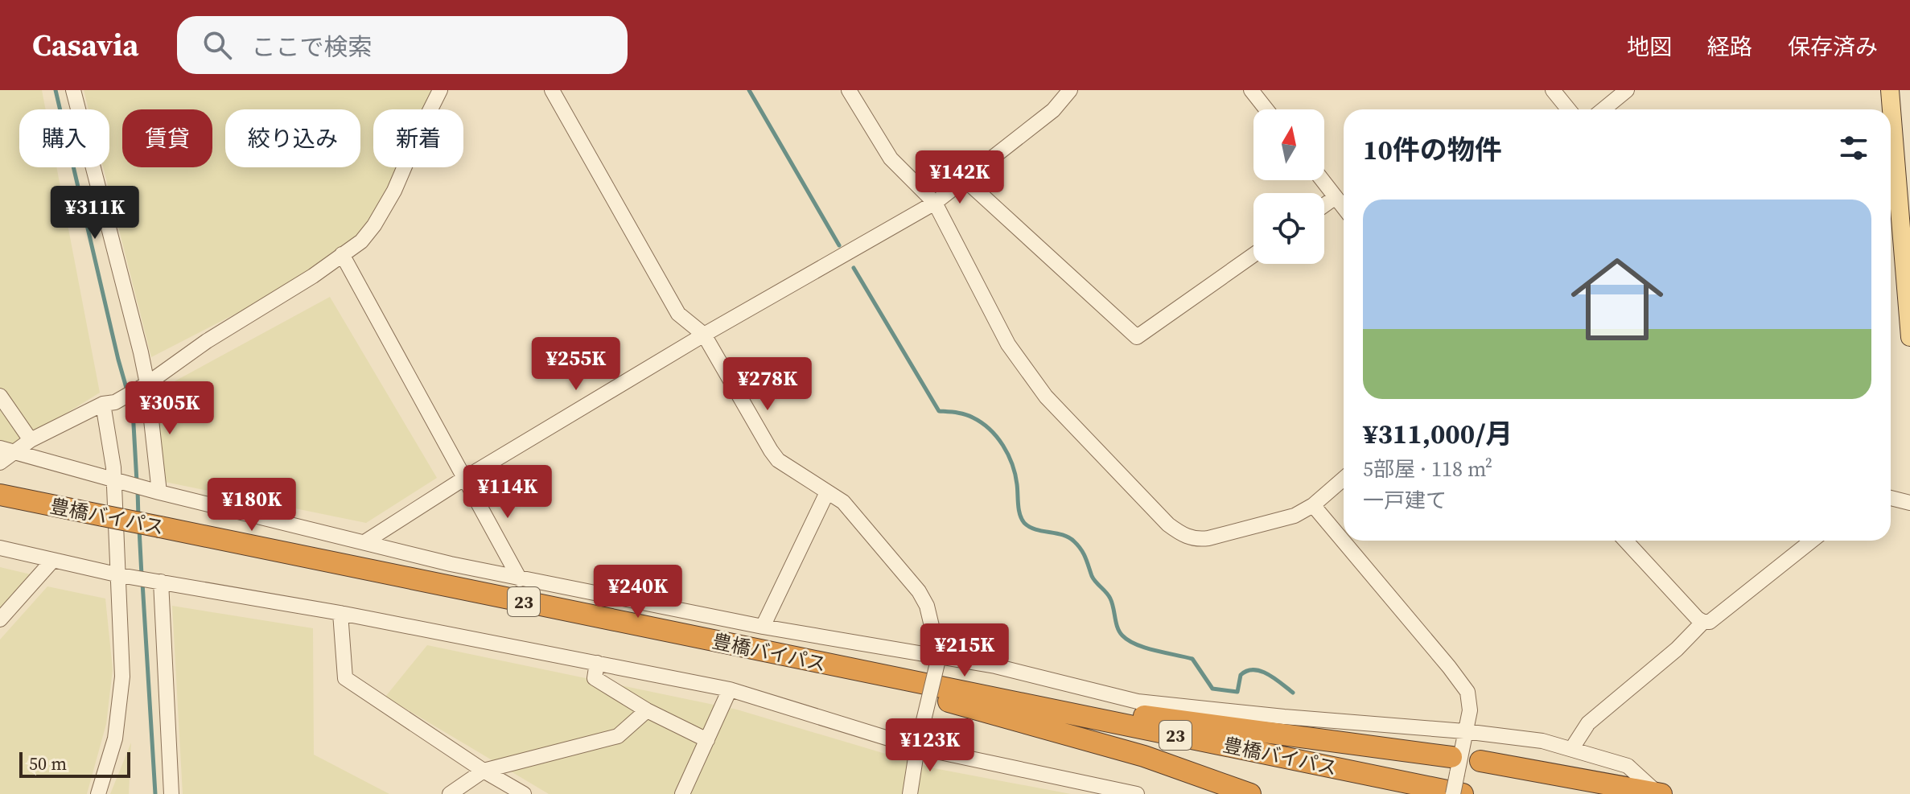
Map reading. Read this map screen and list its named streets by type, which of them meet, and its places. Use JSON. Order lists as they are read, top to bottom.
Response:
{
  "streets": {
    "highway": ["豊橋バイパス", "23"]
  },
  "crossings": [
    ["豊橋バイパス", "23"]
  ],
  "scale_bar": "50 m",
  "north": "top",
  "page": {
    "header": "Casavia",
    "search": "ここで検索",
    "nav": ["地図", "経路", "保存済み"],
    "chip": [
      "購入",
      "賃貸",
      "絞り込み",
      "新着"
    ],
    "heading": "10件の物件",
    "price": [
      "¥142K",
      "¥311K",
      "¥255K",
      "¥278K",
      "¥305K",
      "¥114K",
      "¥180K",
      "¥240K",
      "¥215K",
      "¥123K"
    ],
    "list": [
      {
        "name": "¥311,000/月",
        "note": "5部屋 · 118 m² · 一戸建て"
      }
    ],
    "scale": "50 m"
  }
}
